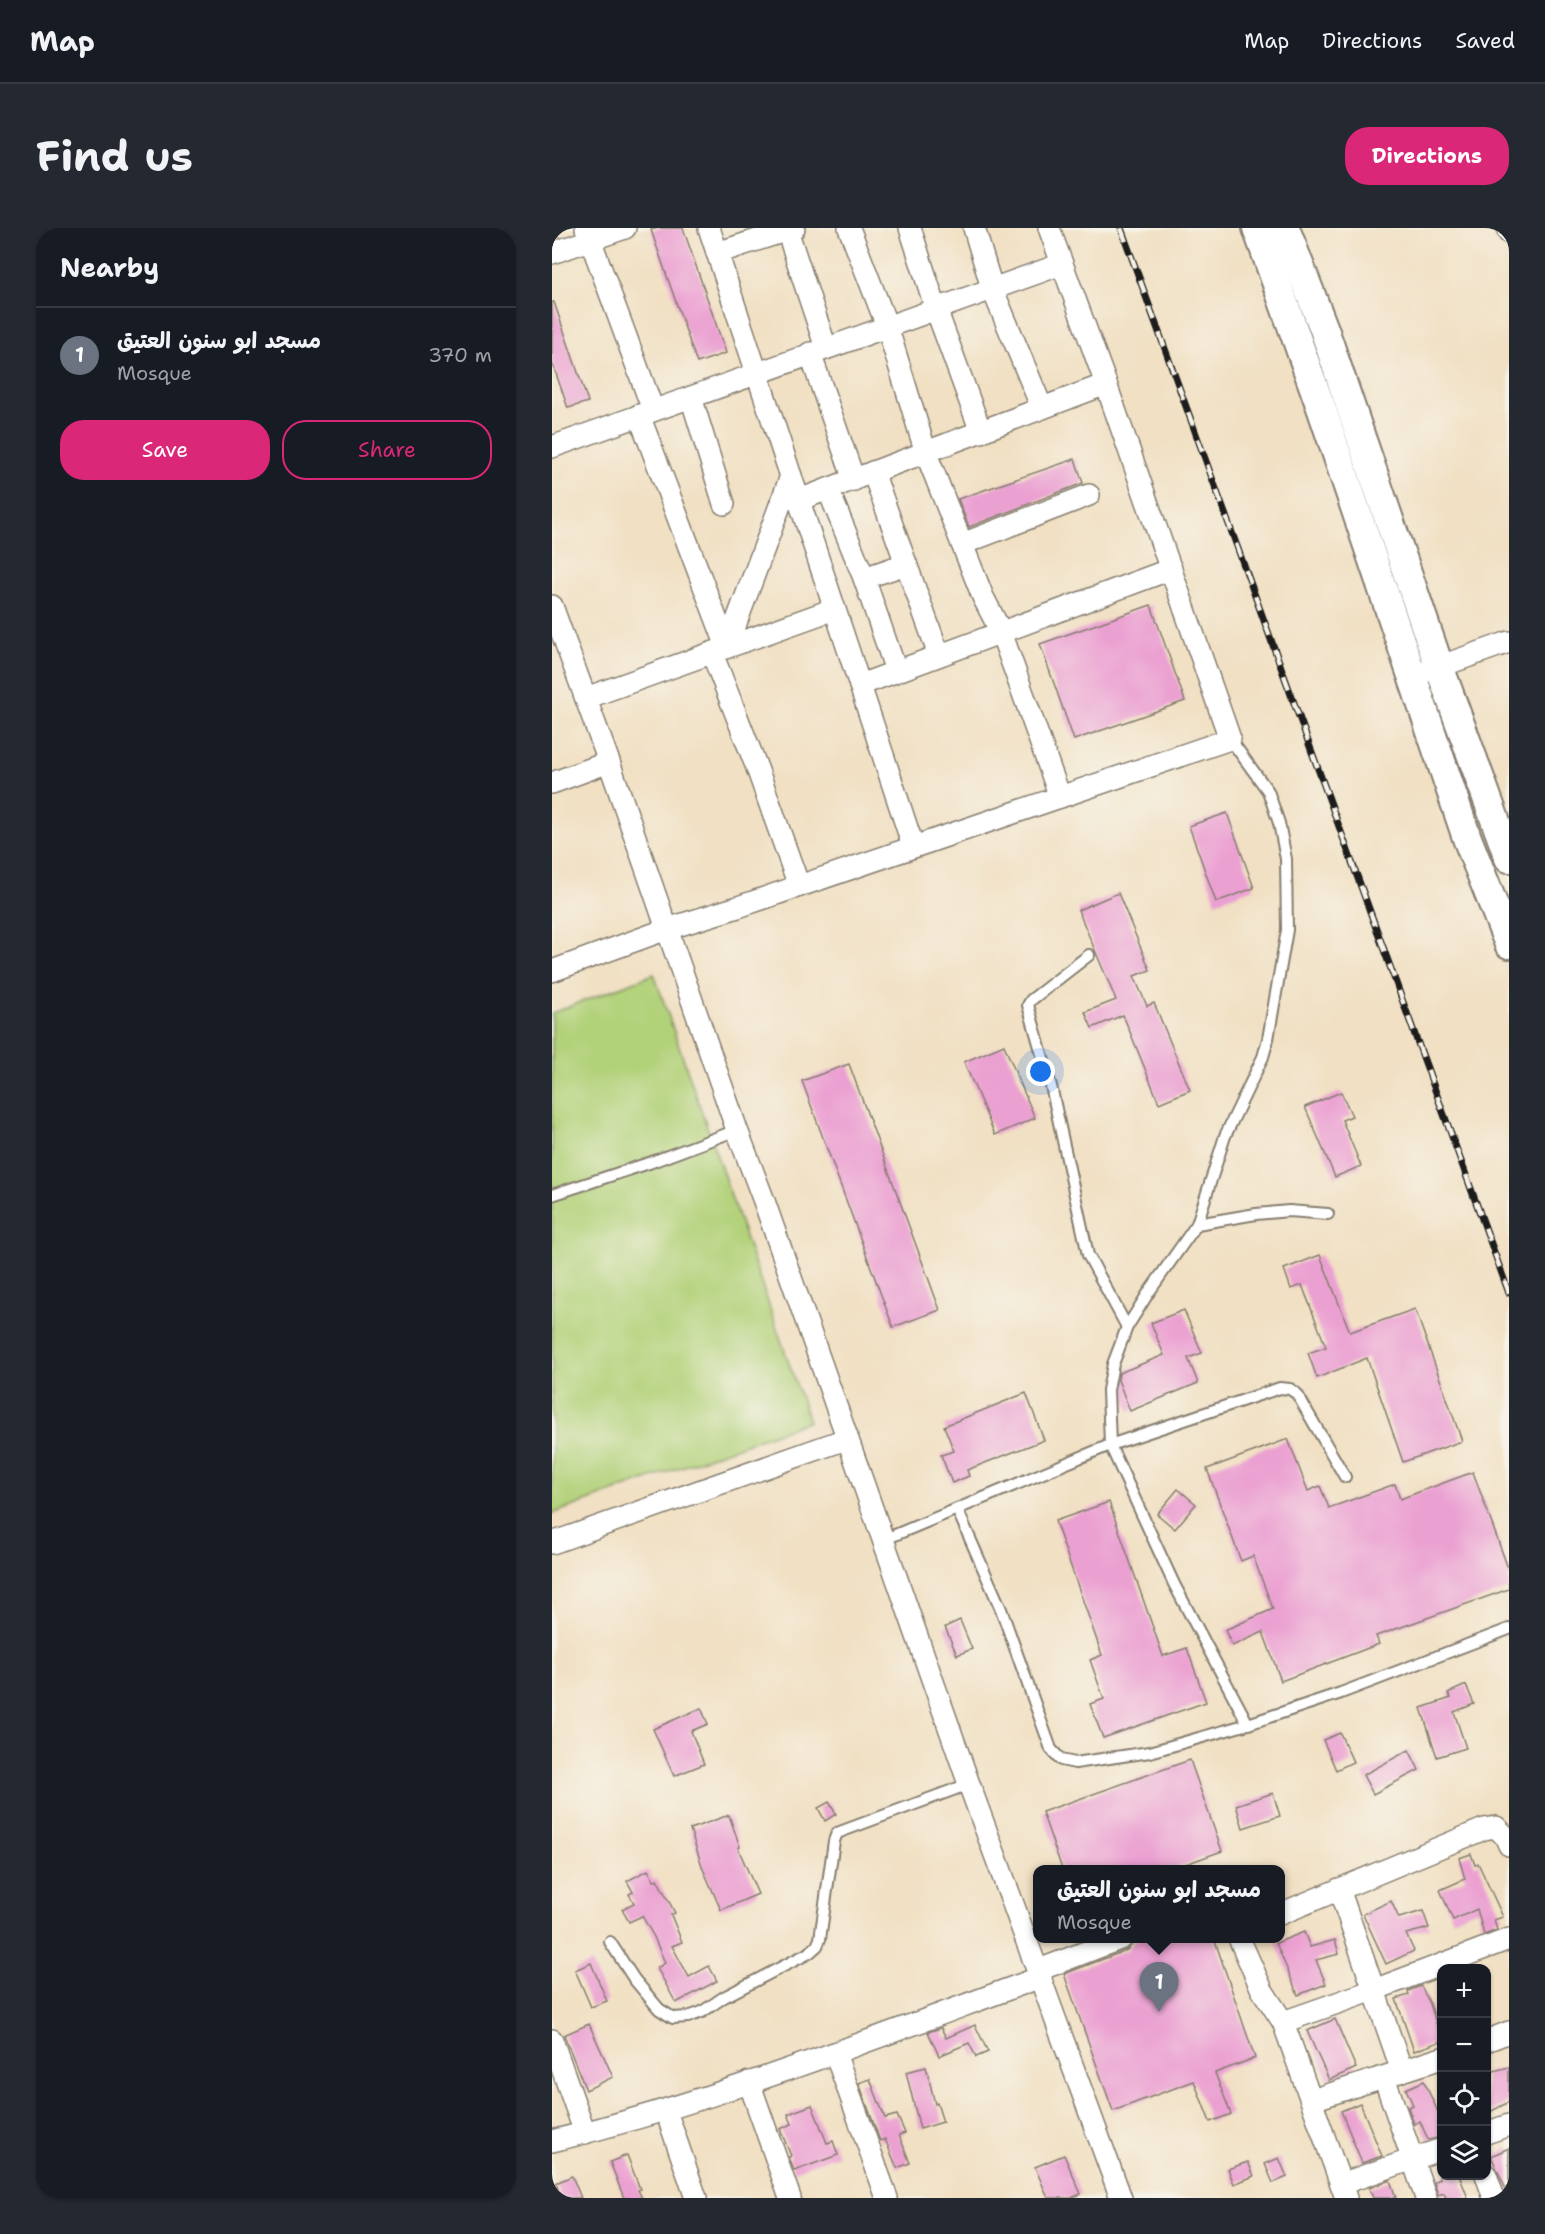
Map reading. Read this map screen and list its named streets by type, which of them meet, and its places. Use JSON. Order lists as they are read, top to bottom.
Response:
{
  "page": {
    "header": "Map",
    "nav": ["Map", "Directions", "Saved"],
    "buttons": [
      "Directions",
      ["Save", "Share"]
    ],
    "title": "Find us",
    "heading": "Nearby",
    "list": [
      {
        "mark": "1",
        "name": "مسجد ابو سنون العتيق",
        "note": "Mosque",
        "value": "370 m"
      }
    ],
    "popup": ["مسجد ابو سنون العتيق", "Mosque"],
    "pins": "1",
    "map_buttons": ["+", "−"]
  }
}
